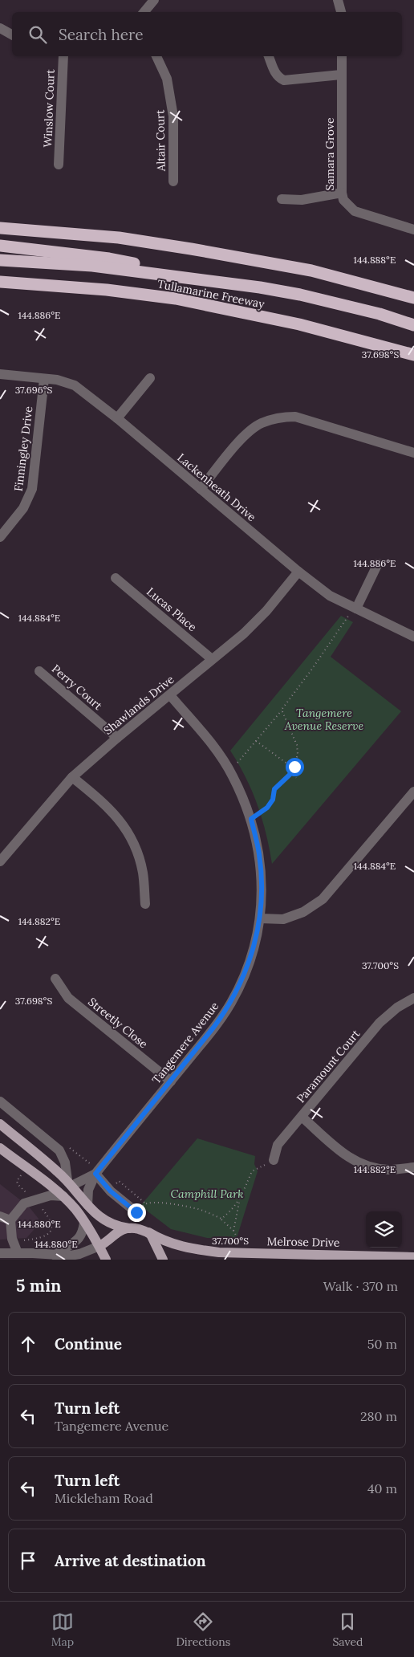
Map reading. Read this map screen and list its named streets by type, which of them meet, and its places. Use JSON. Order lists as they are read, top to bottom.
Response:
{
  "streets": {
    "highway": ["Tullamarine Freeway"],
    "main road": ["Melrose Drive"],
    "street": [
      "Winslow Court",
      "Altair Court",
      "Samara Grove",
      "Finningley Drive",
      "Lackenheath Drive",
      "Lucas Place",
      "Perry Court",
      "Shawlands Drive",
      "Streetly Close",
      "Tangemere Avenue",
      "Paramount Court"
    ]
  },
  "crossings": [
    ["Finningley Drive", "Lackenheath Drive"],
    ["Lackenheath Drive", "Shawlands Drive"],
    ["Lucas Place", "Shawlands Drive"],
    ["Perry Court", "Shawlands Drive"],
    ["Shawlands Drive", "Tangemere Avenue"],
    ["Streetly Close", "Tangemere Avenue"],
    ["Tangemere Avenue", "Melrose Drive"]
  ],
  "parks": ["Tangemere Avenue Reserve", "Camphill Park"],
  "page": {
    "search": "Search here",
    "heading": ["5 min", "Walk · 370 m"],
    "list": [
      ["Continue", "50 m"],
      ["Turn left", "Tangemere Avenue", "280 m"],
      ["Turn left", "Mickleham Road", "40 m"],
      "Arrive at destination"
    ],
    "nav": ["Map", "Directions", "Saved"]
  },
  "coordinates": [
    "144.888°E",
    "144.886°E",
    "37.698°S",
    "37.696°S",
    "144.884°E",
    "144.882°E",
    "37.700°S",
    "144.880°E"
  ]
}
